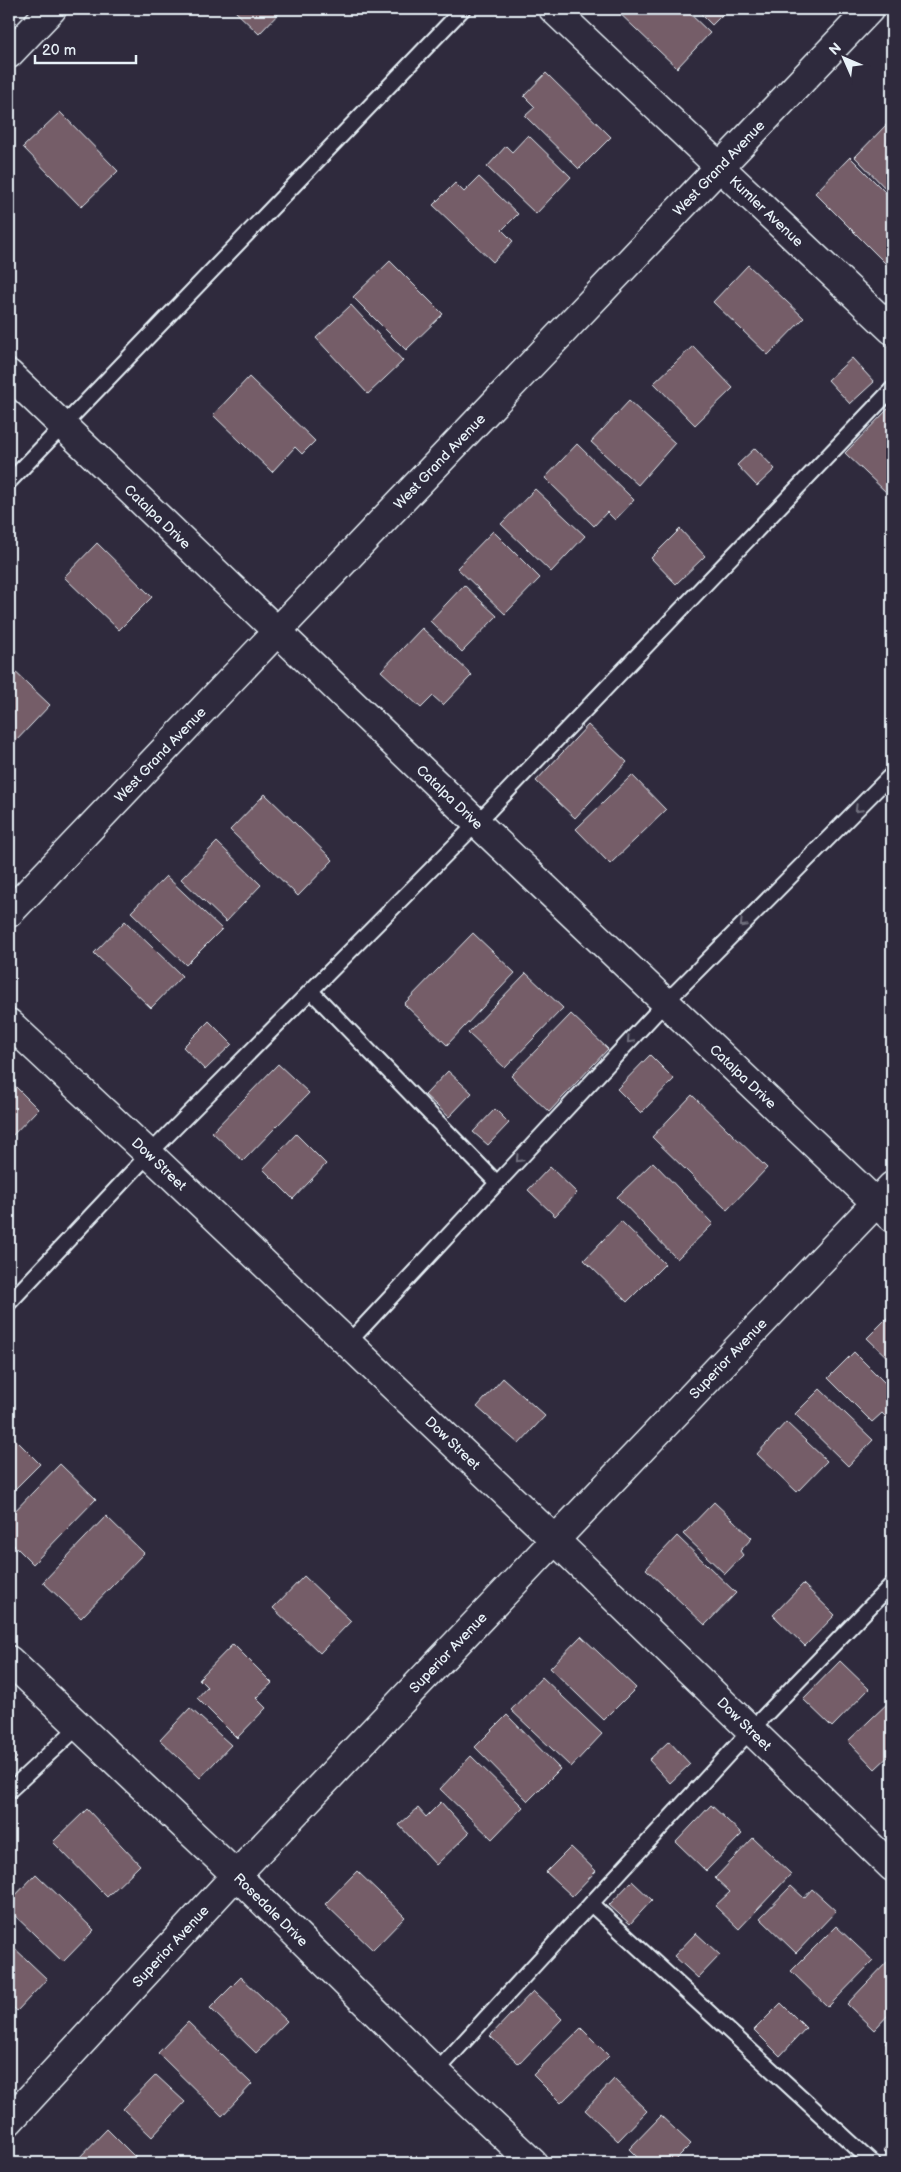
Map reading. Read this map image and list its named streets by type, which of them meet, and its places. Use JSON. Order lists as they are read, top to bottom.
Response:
{
  "streets": {
    "street": [
      "West Grand Avenue",
      "Kumler Avenue",
      "Catalpa Drive",
      "Dow Street",
      "Superior Avenue",
      "Rosedale Drive"
    ]
  },
  "crossings": [
    ["West Grand Avenue", "Kumler Avenue"],
    ["West Grand Avenue", "Catalpa Drive"],
    ["Catalpa Drive", "Superior Avenue"],
    ["Dow Street", "Superior Avenue"],
    ["Superior Avenue", "Rosedale Drive"]
  ],
  "scale_bar": "20 m",
  "north": "top left"
}
